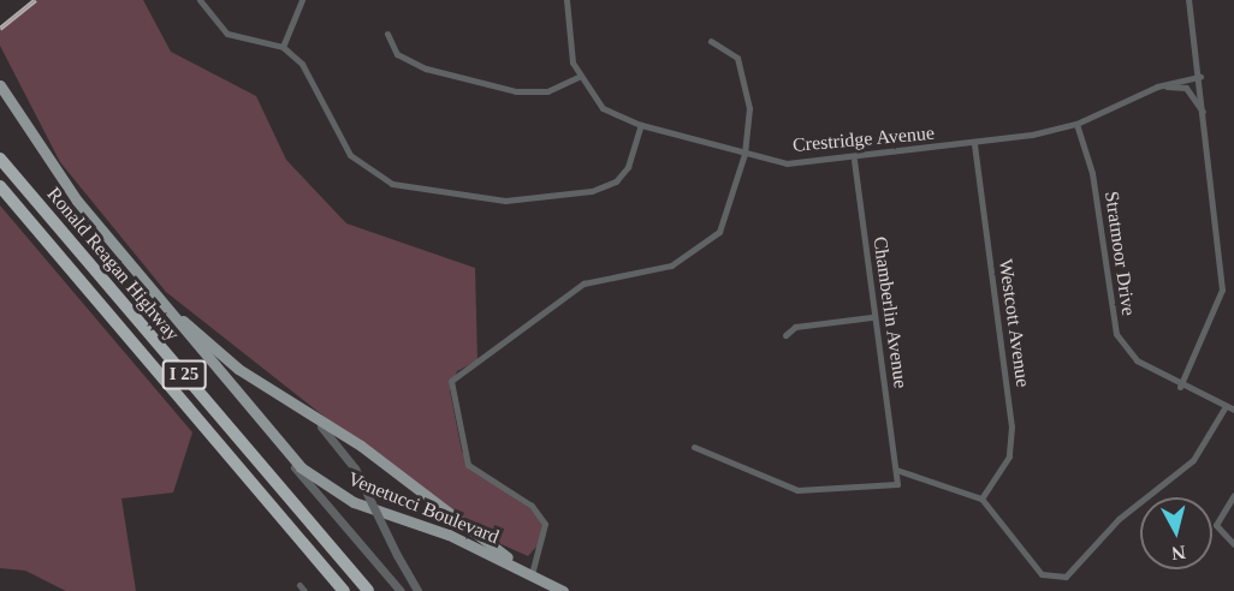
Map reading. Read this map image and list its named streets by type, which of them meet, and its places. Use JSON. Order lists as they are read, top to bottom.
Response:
{
  "streets": {
    "highway": ["Ronald Reagan Highway", "I 25"],
    "main road": ["Venetucci Boulevard"],
    "street": [
      "Crestridge Avenue",
      "Stratmoor Drive",
      "Chamberlin Avenue",
      "Westcott Avenue"
    ]
  },
  "crossings": [
    ["Crestridge Avenue", "Stratmoor Drive"],
    ["Crestridge Avenue", "Chamberlin Avenue"],
    ["Crestridge Avenue", "Westcott Avenue"]
  ],
  "north": "bottom"
}
